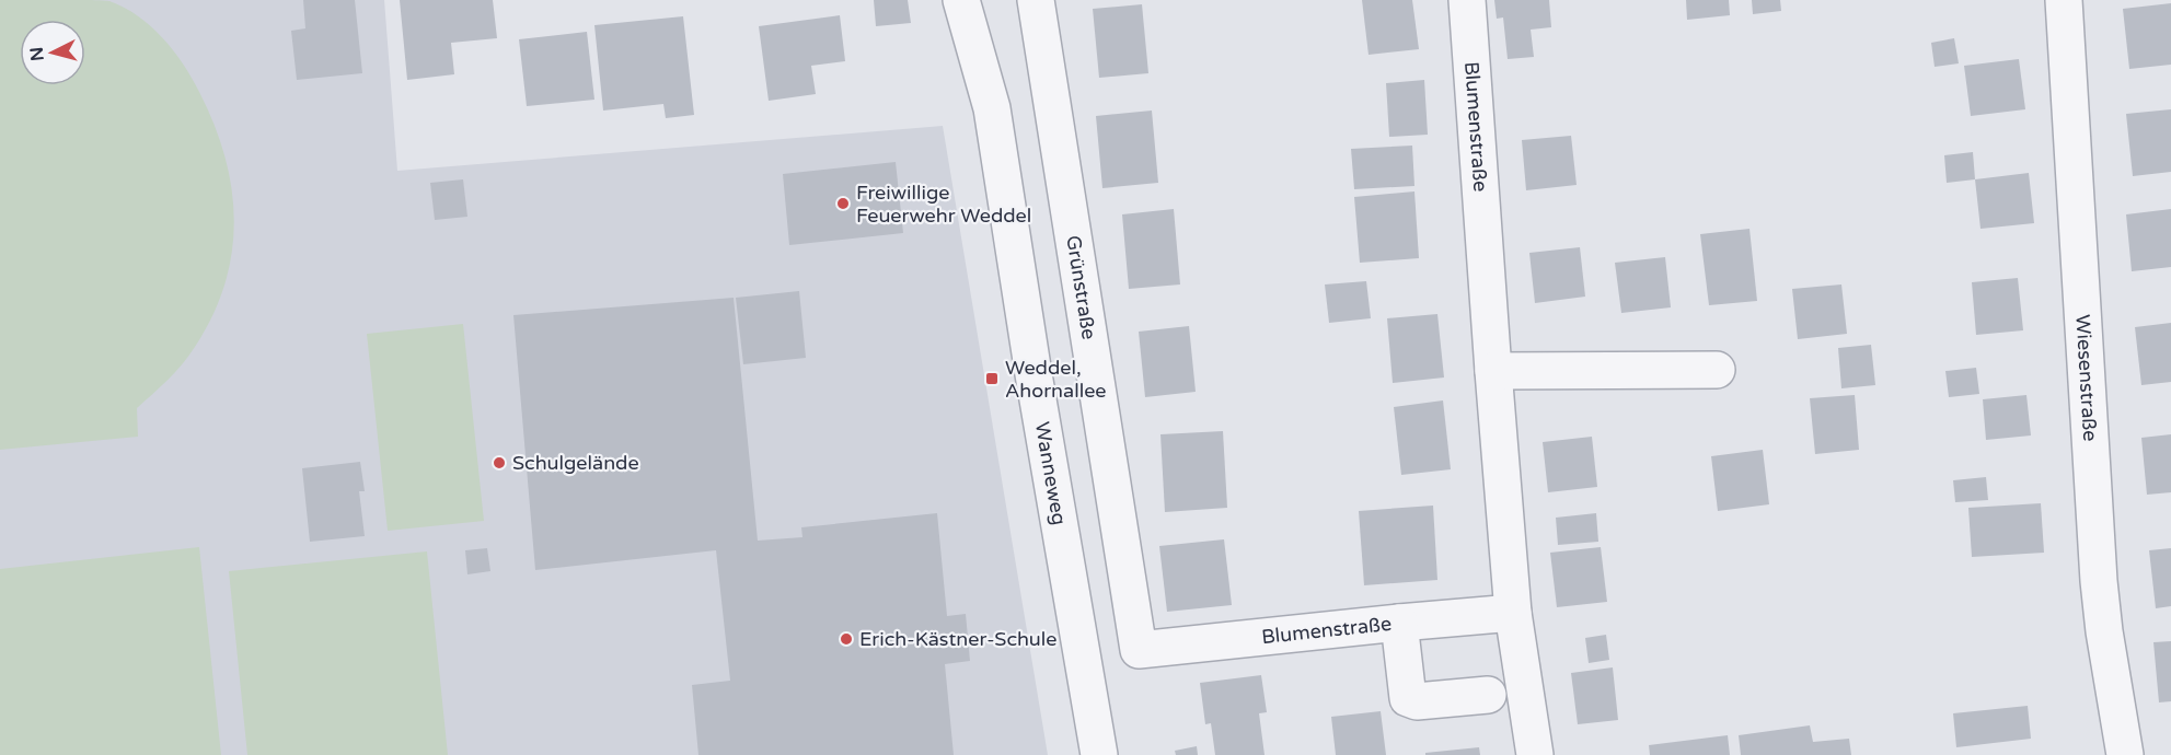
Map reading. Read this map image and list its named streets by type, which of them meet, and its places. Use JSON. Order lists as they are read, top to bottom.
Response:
{
  "streets": {
    "street": [
      "Blumenstraße",
      "Grünstraße",
      "Wiesenstraße",
      "Wanneweg"
    ]
  },
  "crossings": [
    ["Blumenstraße", "Grünstraße"]
  ],
  "places": {
    "other": ["Freiwillige Feuerwehr Weddel", "Schulgelände", "Erich-Kästner-Schule"],
    "transit": ["Weddel, Ahornallee"]
  },
  "north": "left"
}
